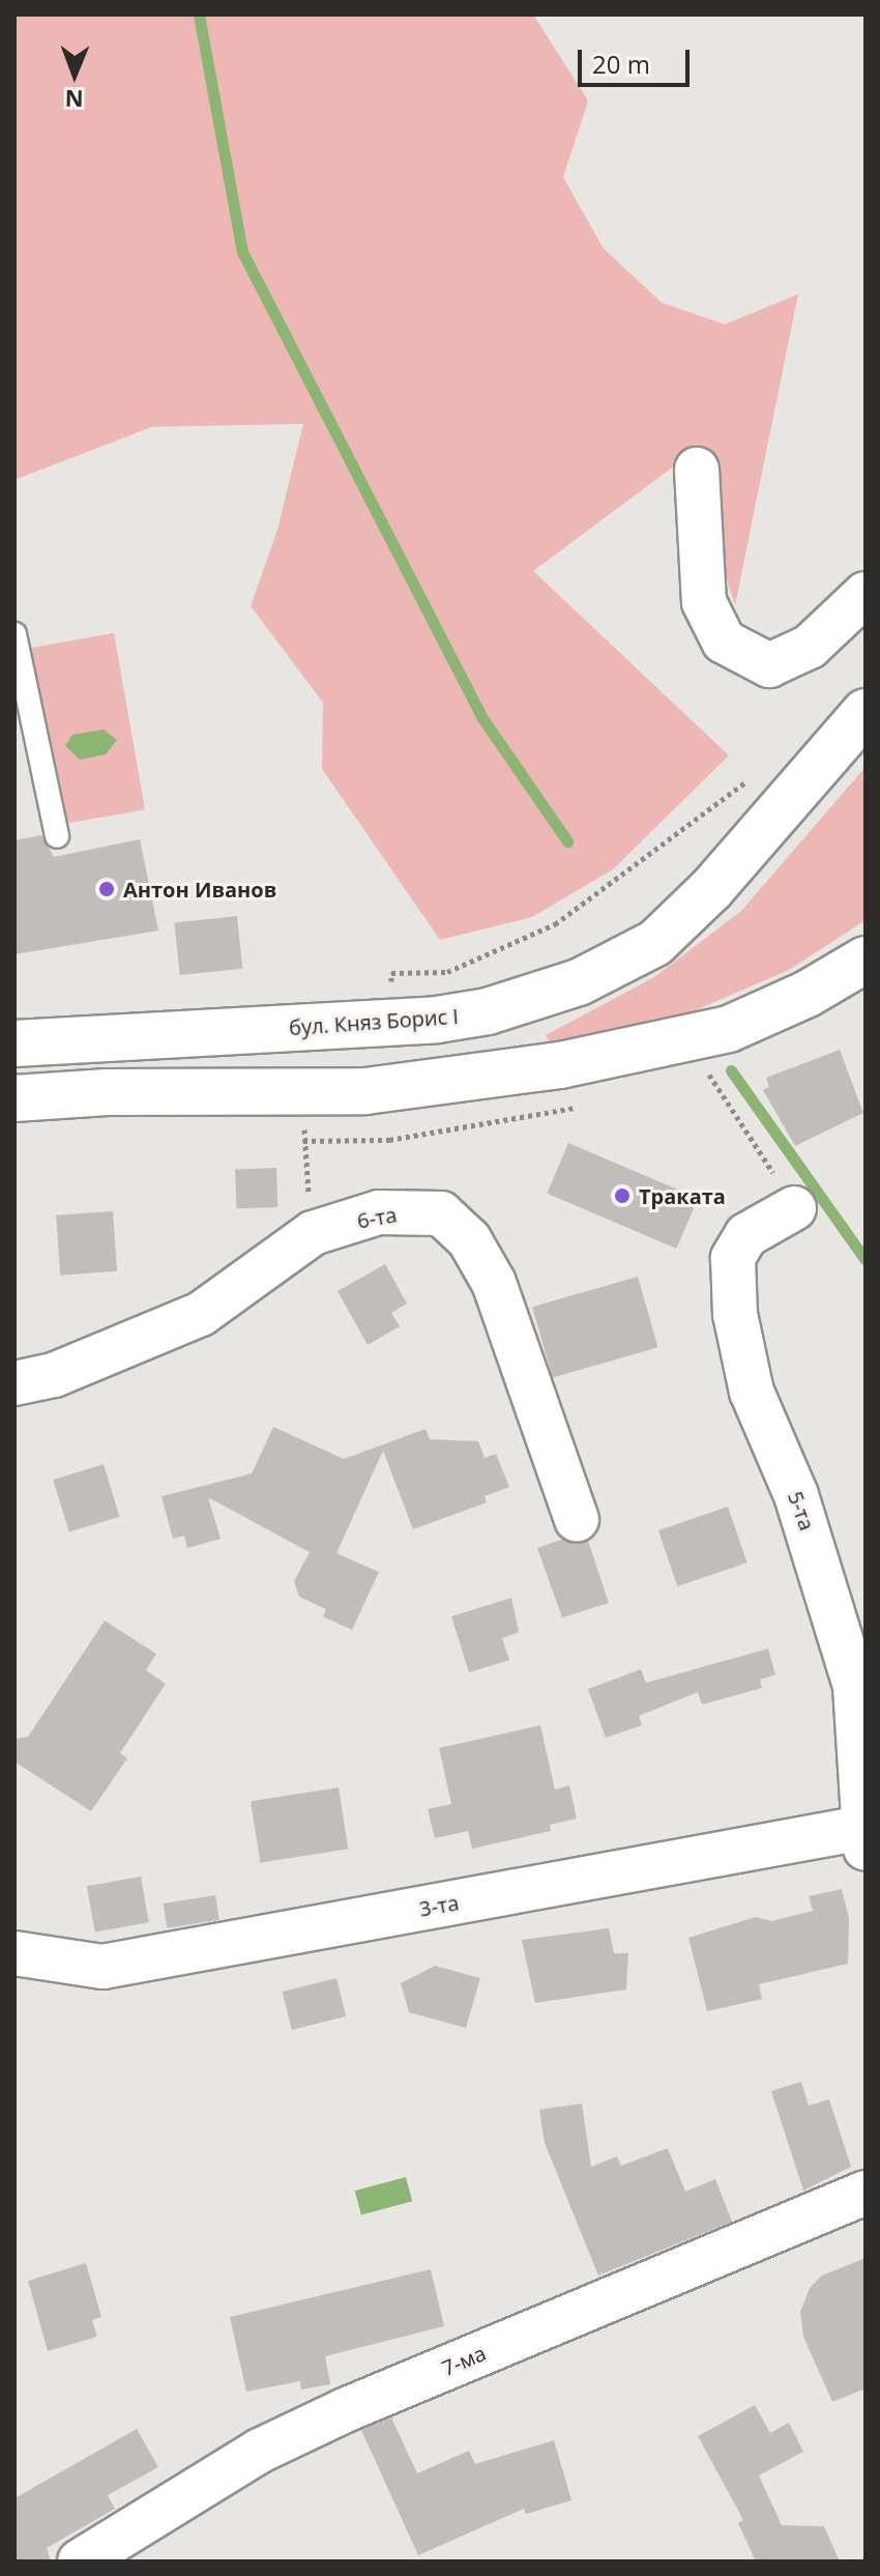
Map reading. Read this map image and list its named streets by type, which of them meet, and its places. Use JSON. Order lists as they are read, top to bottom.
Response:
{
  "streets": {
    "highway": ["бул. Княз Борис I"],
    "street": [
      "6-та",
      "5-та",
      "3-та",
      "7-ма"
    ]
  },
  "crossings": [
    ["5-та", "3-та"]
  ],
  "places": ["Антон Иванов", "Траката"],
  "scale_bar": "20 m",
  "north": "bottom"
}
